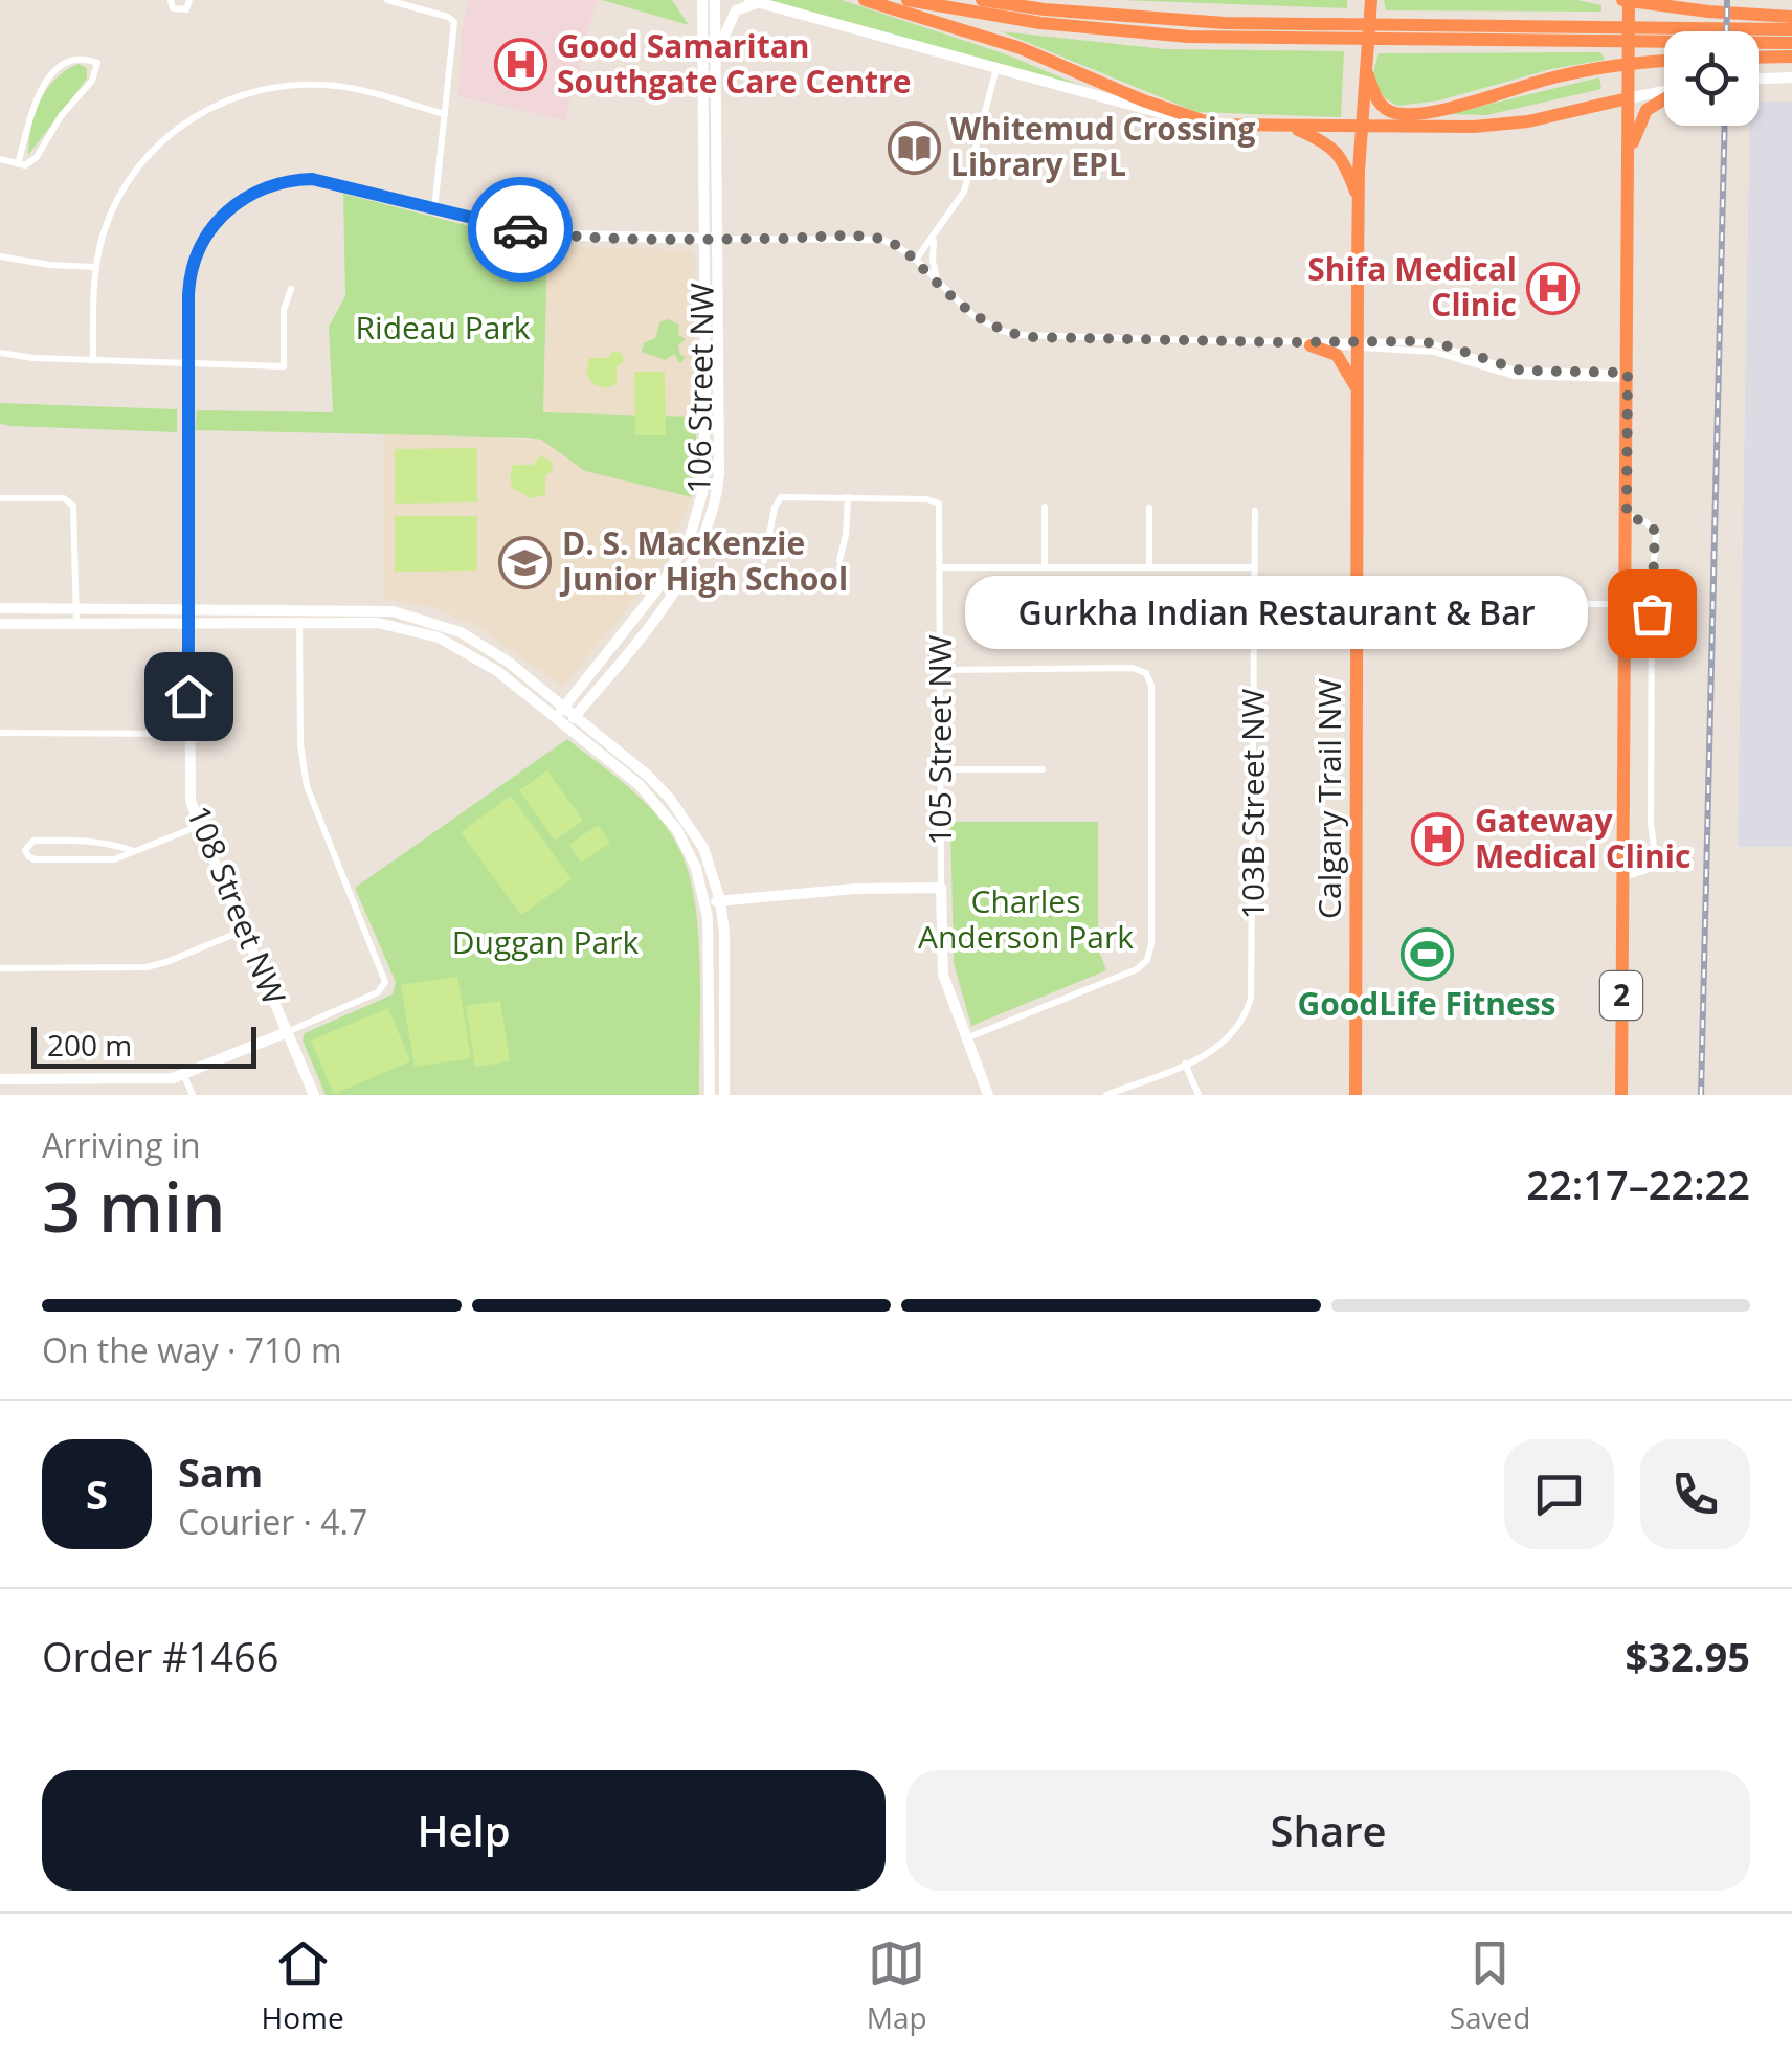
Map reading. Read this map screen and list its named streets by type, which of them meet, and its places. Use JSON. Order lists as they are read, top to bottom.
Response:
{
  "streets": {
    "highway": ["Calgary Trail NW", "2"],
    "street": [
      "106 Street NW",
      "105 Street NW",
      "103B Street NW",
      "108 Street NW"
    ]
  },
  "parks": ["Rideau Park", "Charles Anderson Park", "Duggan Park"],
  "places": {
    "hospital": ["Good Samaritan Southgate Care Centre", "Shifa Medical Clinic", "Gateway Medical Clinic"],
    "library": ["Whitemud Crossing Library EPL"],
    "school or university": ["D. S. MacKenzie Junior High School"],
    "other": ["Gurkha Indian Restaurant & Bar"],
    "sports": ["GoodLife Fitness"]
  },
  "scale_bar": "200 m",
  "page": {
    "bubble": "Gurkha Indian Restaurant & Bar",
    "scale": "200 m",
    "heading": ["3 min", "Arriving in", "22:17–22:22"],
    "panel": [
      "Sam",
      "Courier · 4.7",
      "Order #1466",
      "$32.95"
    ],
    "bar": "On the way · 710 m",
    "round": "S",
    "buttons": ["Help", "Share"],
    "tabs": ["Home", "Map", "Saved"]
  }
}
